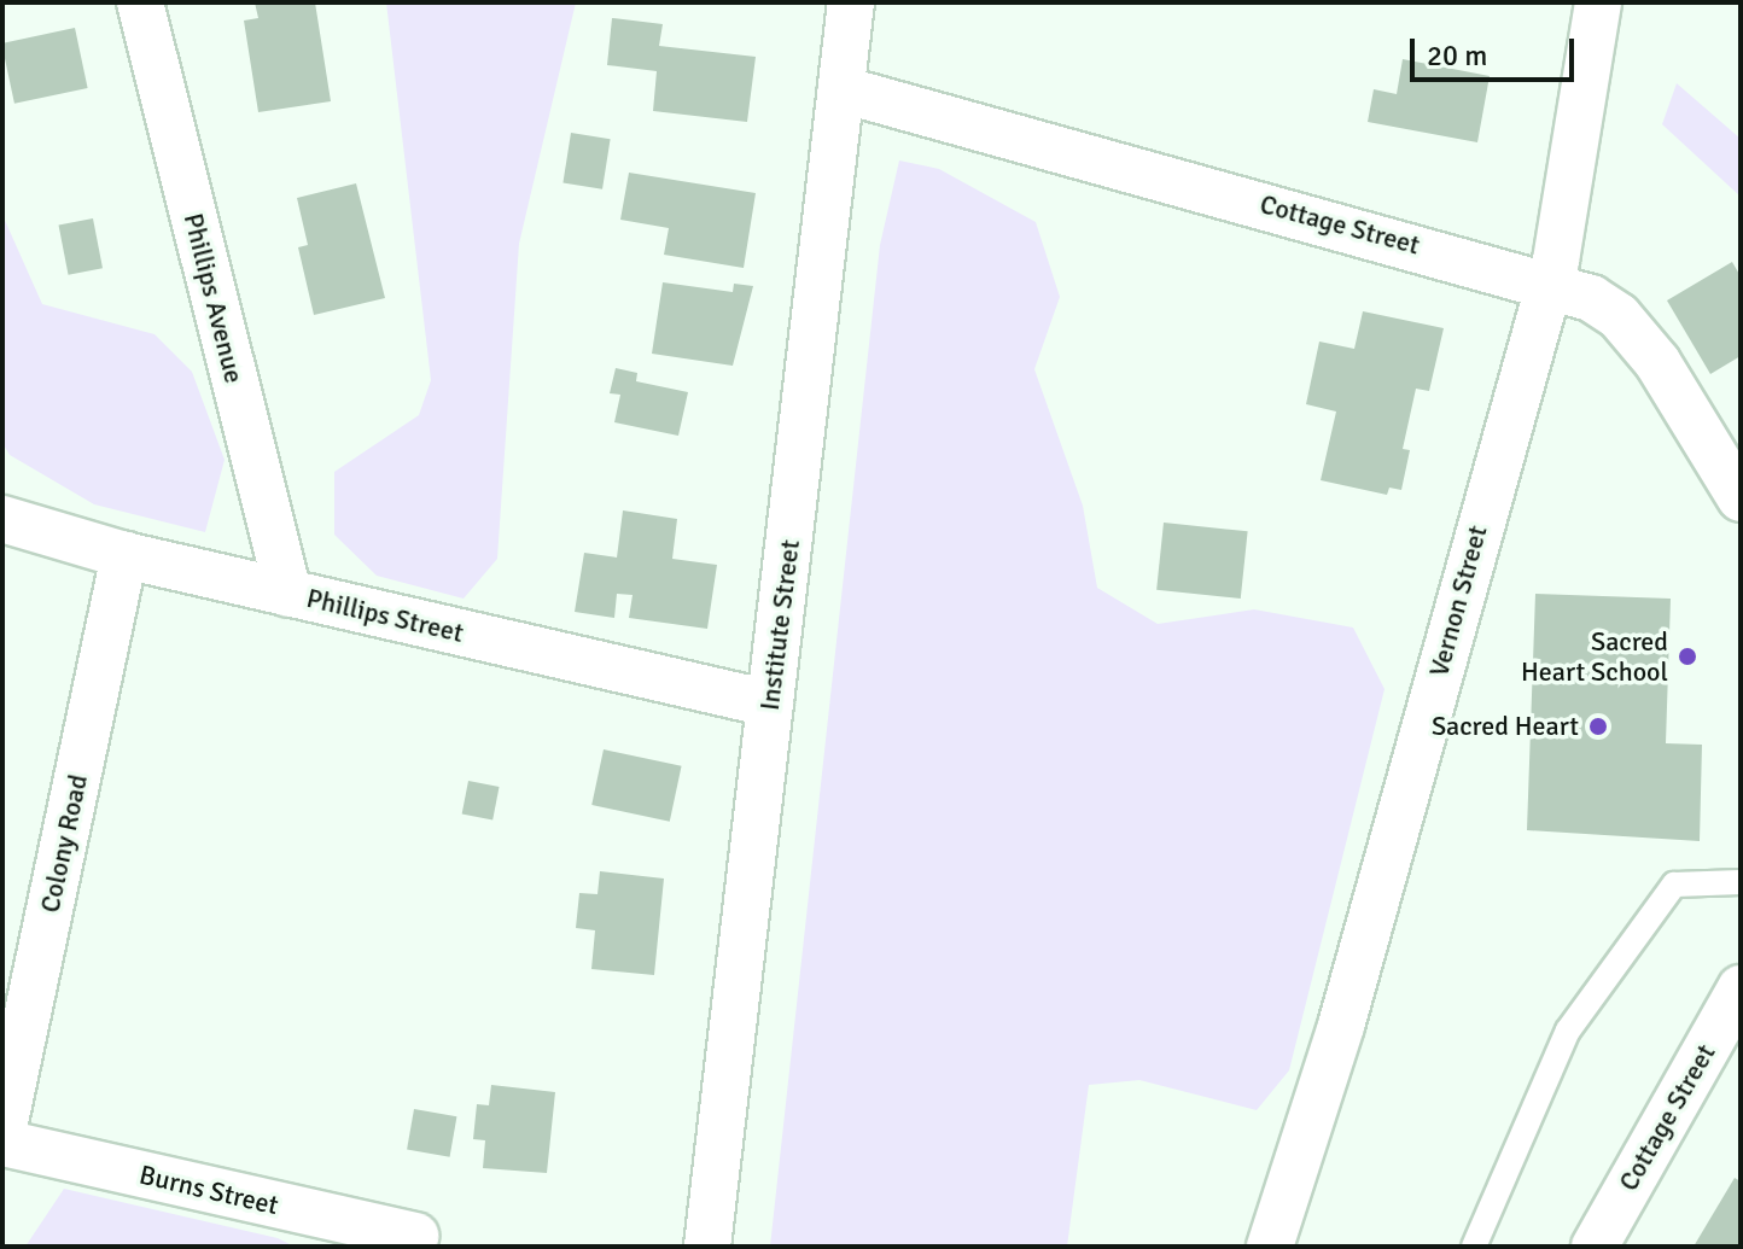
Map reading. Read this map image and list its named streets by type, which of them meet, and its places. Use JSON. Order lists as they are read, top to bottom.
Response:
{
  "streets": {
    "street": [
      "Cottage Street",
      "Phillips Avenue",
      "Vernon Street",
      "Phillips Street",
      "Institute Street",
      "Colony Road",
      "Burns Street"
    ]
  },
  "crossings": [
    ["Cottage Street", "Vernon Street"],
    ["Cottage Street", "Institute Street"],
    ["Phillips Avenue", "Phillips Street"],
    ["Phillips Street", "Institute Street"],
    ["Phillips Street", "Colony Road"]
  ],
  "places": ["Sacred Heart School", "Sacred Heart"],
  "scale_bar": "20 m"
}
